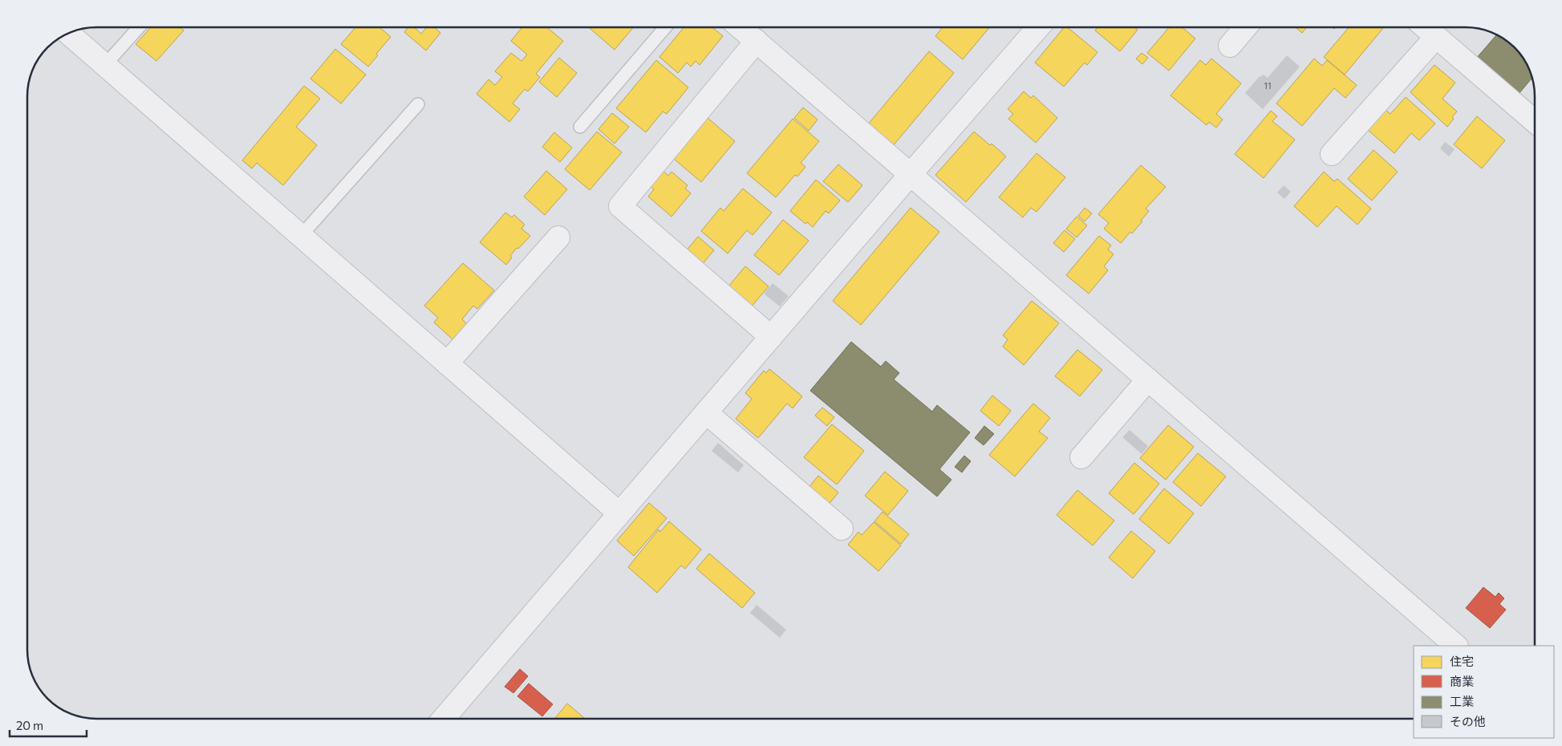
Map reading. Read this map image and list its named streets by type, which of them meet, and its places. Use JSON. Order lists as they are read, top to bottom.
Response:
{
  "house_numbers": ["11"],
  "legend": [
    "住宅",
    "商業",
    "工業",
    "その他"
  ],
  "scale_bar": "20 m"
}
